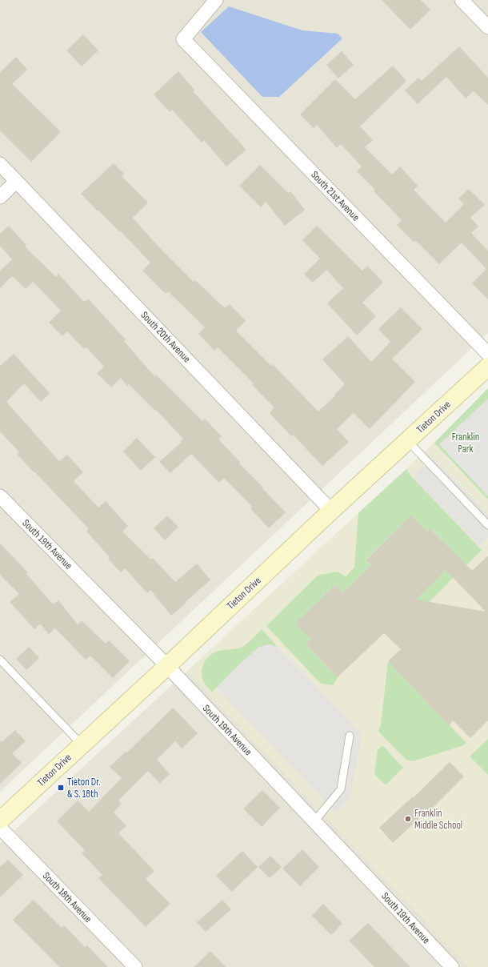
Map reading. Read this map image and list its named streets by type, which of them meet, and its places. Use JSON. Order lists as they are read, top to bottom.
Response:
{
  "streets": {
    "main road": ["Tieton Drive"],
    "street": [
      "South 21st Avenue",
      "South 20th Avenue",
      "South 19th Avenue",
      "South 18th Avenue"
    ]
  },
  "crossings": [
    ["South 20th Avenue", "Tieton Drive"],
    ["Tieton Drive", "South 19th Avenue"]
  ],
  "parks": ["Franklin Park"],
  "places": {
    "transit": ["Tieton Dr. & S. 18th"],
    "other": ["Franklin Middle School"]
  }
}
